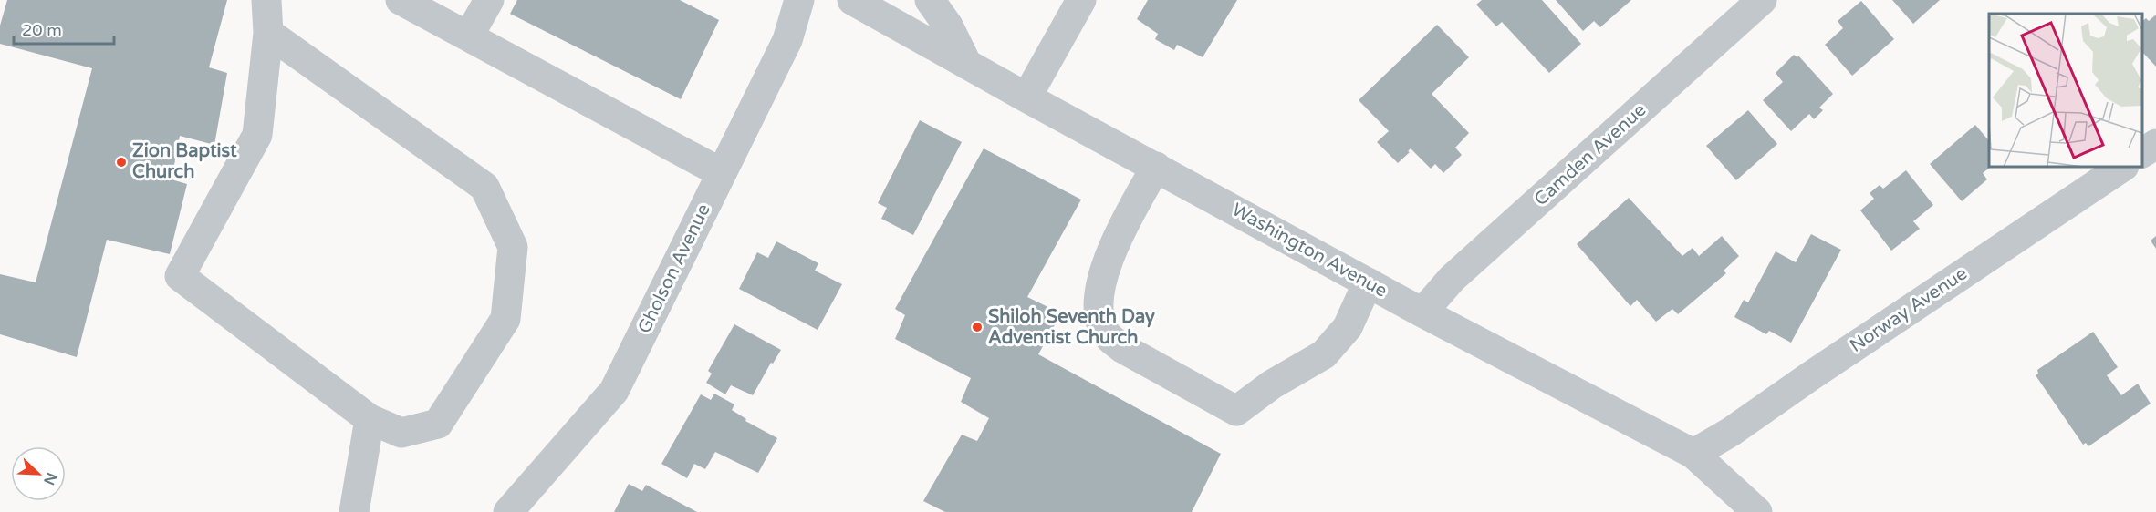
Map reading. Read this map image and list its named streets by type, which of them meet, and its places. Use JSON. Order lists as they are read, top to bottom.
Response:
{
  "streets": {
    "street": [
      "Camden Avenue",
      "Washington Avenue",
      "Gholson Avenue",
      "Norway Avenue"
    ]
  },
  "crossings": [
    ["Camden Avenue", "Washington Avenue"],
    ["Washington Avenue", "Norway Avenue"]
  ],
  "places": ["Zion Baptist Church", "Shiloh Seventh Day Adventist Church"],
  "scale_bar": "20 m",
  "north": "bottom right"
}
